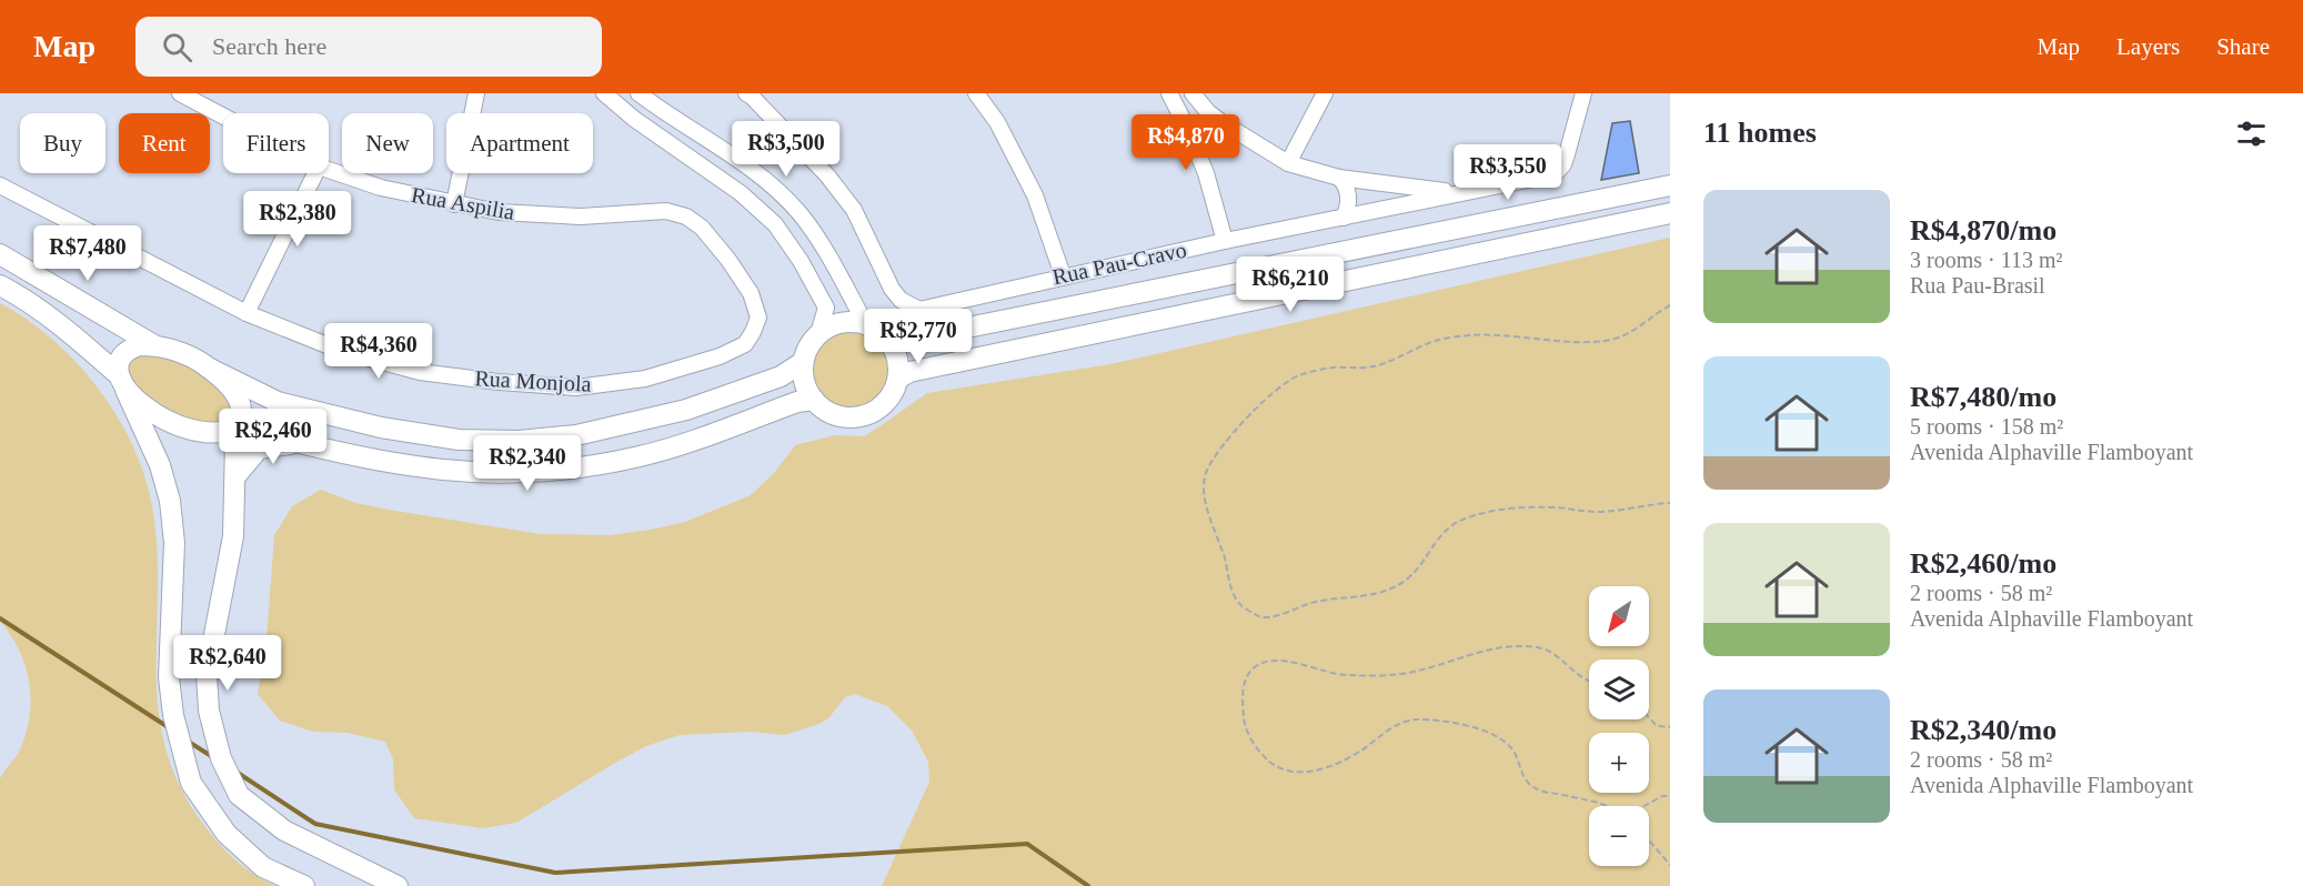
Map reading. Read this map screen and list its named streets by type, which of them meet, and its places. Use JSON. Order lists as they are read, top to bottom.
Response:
{
  "streets": {
    "street": ["Rua Aspilia", "Rua Pau-Cravo", "Rua Monjola"]
  },
  "crossings": [
    ["Rua Aspilia", "Rua Monjola"]
  ],
  "north": "bottom left",
  "page": {
    "header": "Map",
    "search": "Search here",
    "nav": ["Map", "Layers", "Share"],
    "heading": "11 homes",
    "chip": [
      "Buy",
      "Rent",
      "Filters",
      "New",
      "Apartment"
    ],
    "price": [
      "R$4,870",
      "R$3,500",
      "R$3,550",
      "R$2,380",
      "R$7,480",
      "R$6,210",
      "R$2,770",
      "R$4,360",
      "R$2,460",
      "R$2,340",
      "R$2,640"
    ],
    "list": [
      {
        "name": "R$4,870/mo",
        "note": "3 rooms · 113 m² · Rua Pau-Brasil"
      },
      {
        "name": "R$7,480/mo",
        "note": "5 rooms · 158 m² · Avenida Alphaville Flamboyant"
      },
      {
        "name": "R$2,460/mo",
        "note": "2 rooms · 58 m² · Avenida Alphaville Flamboyant"
      },
      {
        "name": "R$2,340/mo",
        "note": "2 rooms · 58 m² · Avenida Alphaville Flamboyant"
      }
    ],
    "map_buttons": ["+", "−"]
  }
}
